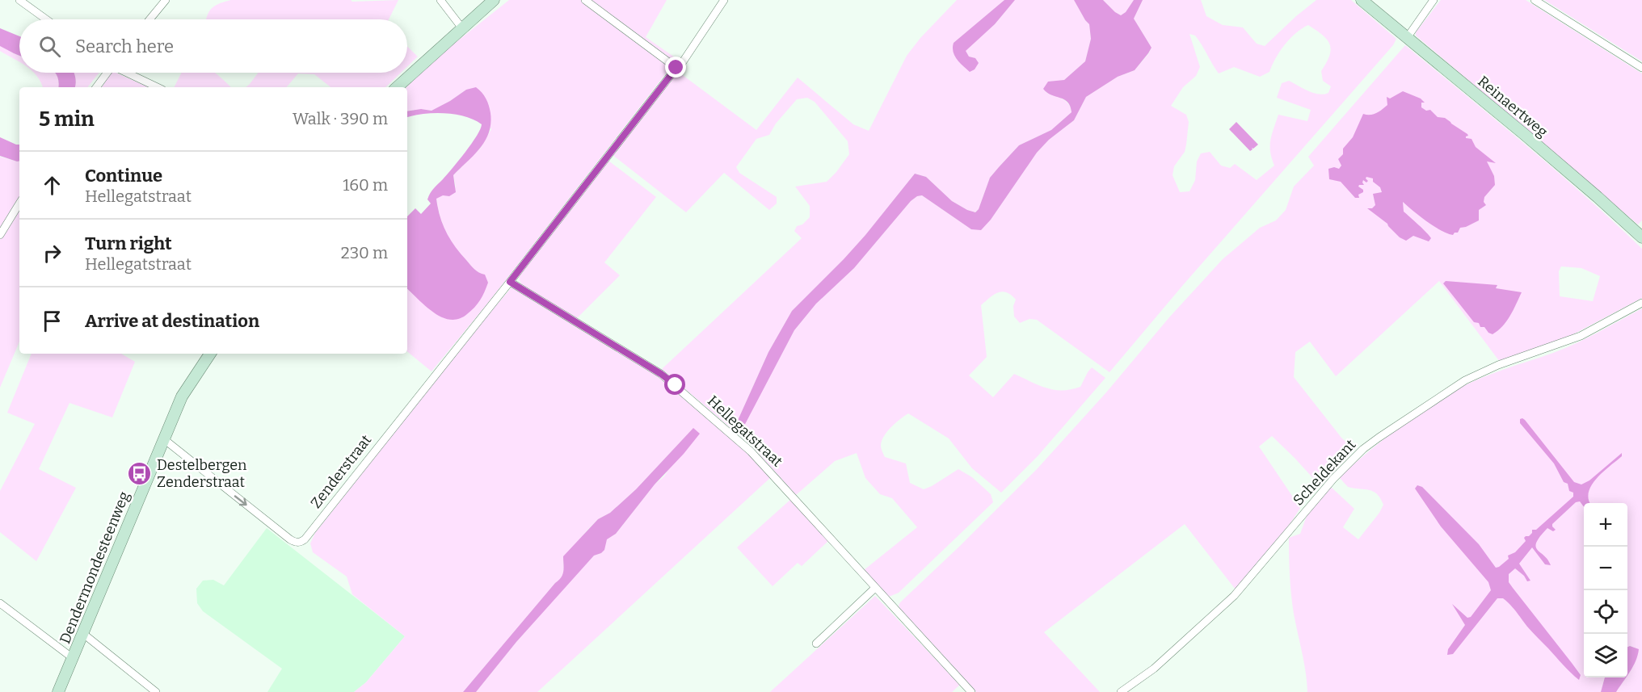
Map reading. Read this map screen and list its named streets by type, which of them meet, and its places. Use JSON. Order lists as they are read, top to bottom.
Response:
{
  "streets": {
    "main road": ["Reinaertweg", "Dendermondesteenweg"],
    "street": ["Hellegatstraat", "Zenderstraat", "Scheldekant"]
  },
  "crossings": [
    ["Hellegatstraat", "Zenderstraat"],
    ["Zenderstraat", "Dendermondesteenweg"]
  ],
  "places": {
    "bus stop": ["Destelbergen Zenderstraat"]
  },
  "page": {
    "search": "Search here",
    "heading": ["5 min", "Walk · 390 m"],
    "list": [
      ["Continue", "Hellegatstraat", "160 m"],
      ["Turn right", "Hellegatstraat", "230 m"],
      "Arrive at destination"
    ],
    "map_buttons": ["+", "−"]
  }
}
